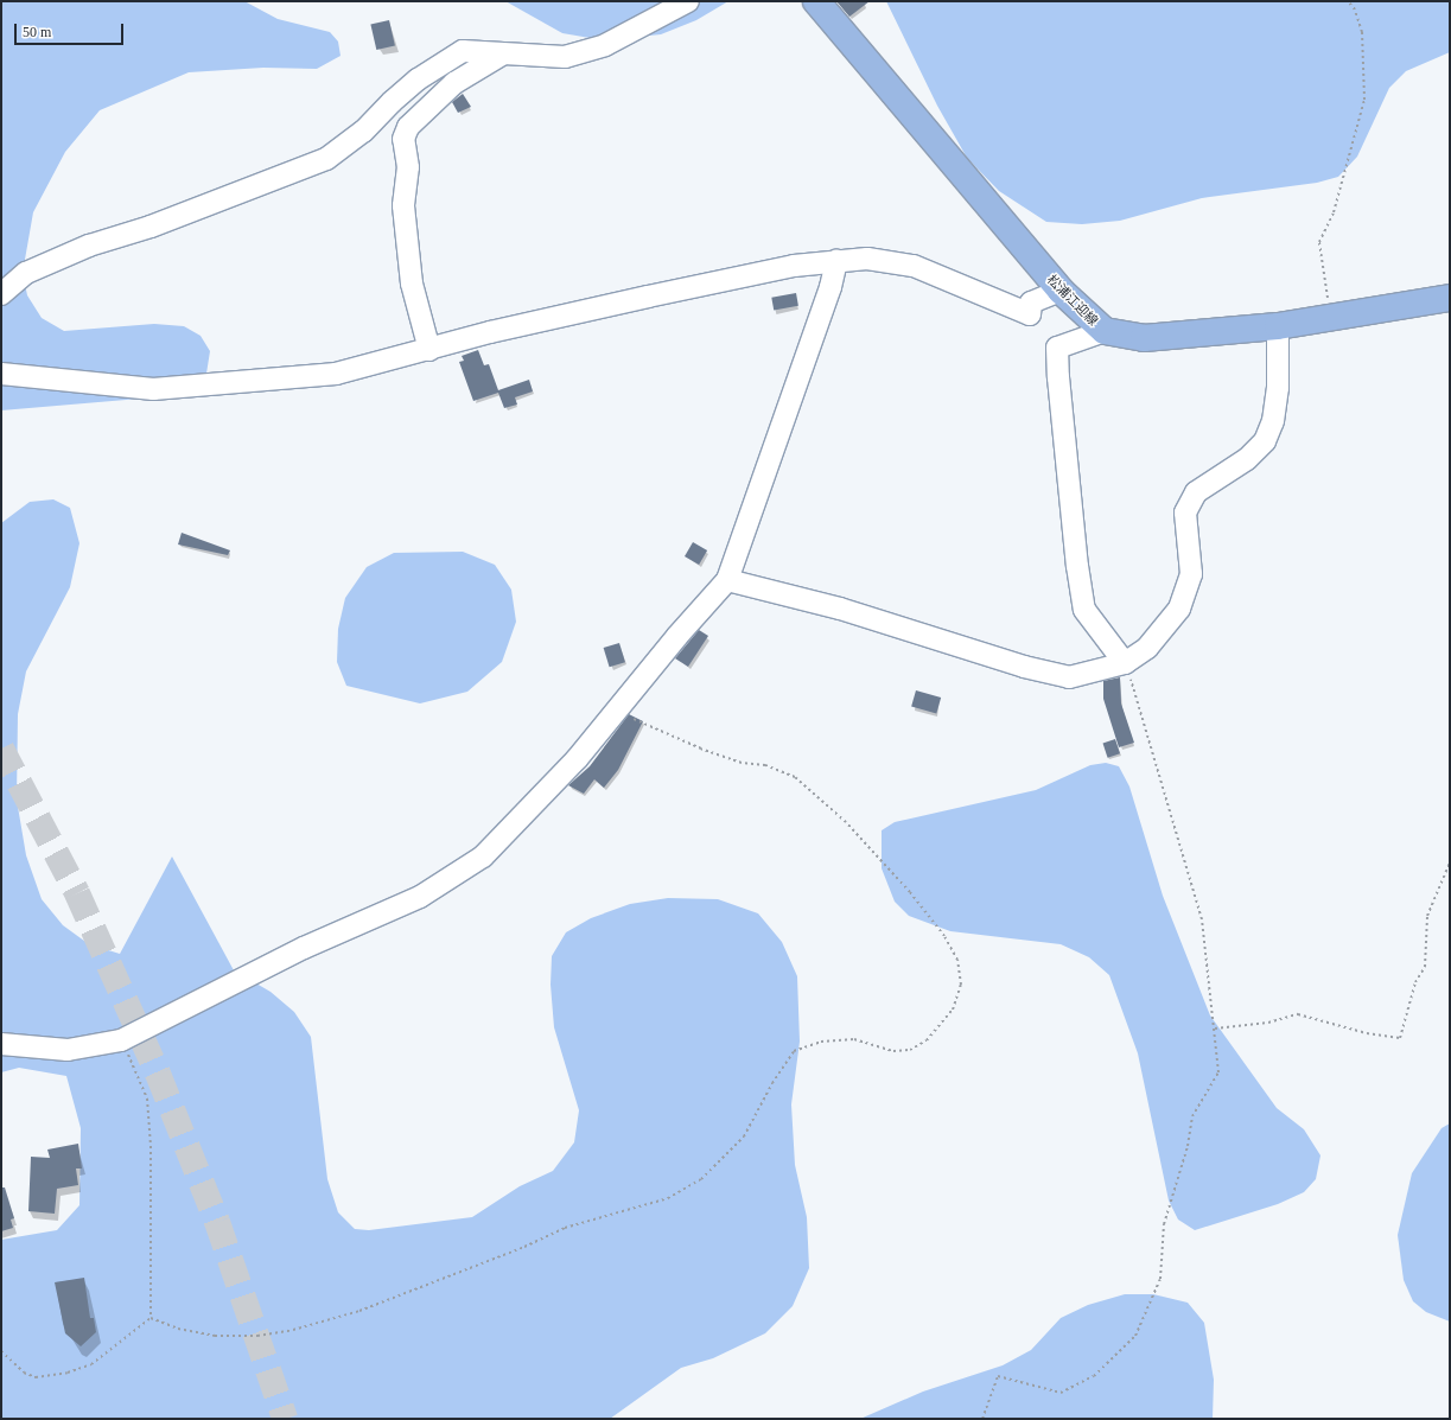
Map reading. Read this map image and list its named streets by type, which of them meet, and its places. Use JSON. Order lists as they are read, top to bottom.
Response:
{
  "streets": {
    "main road": ["松浦江迎線"]
  },
  "scale_bar": "50 m"
}
